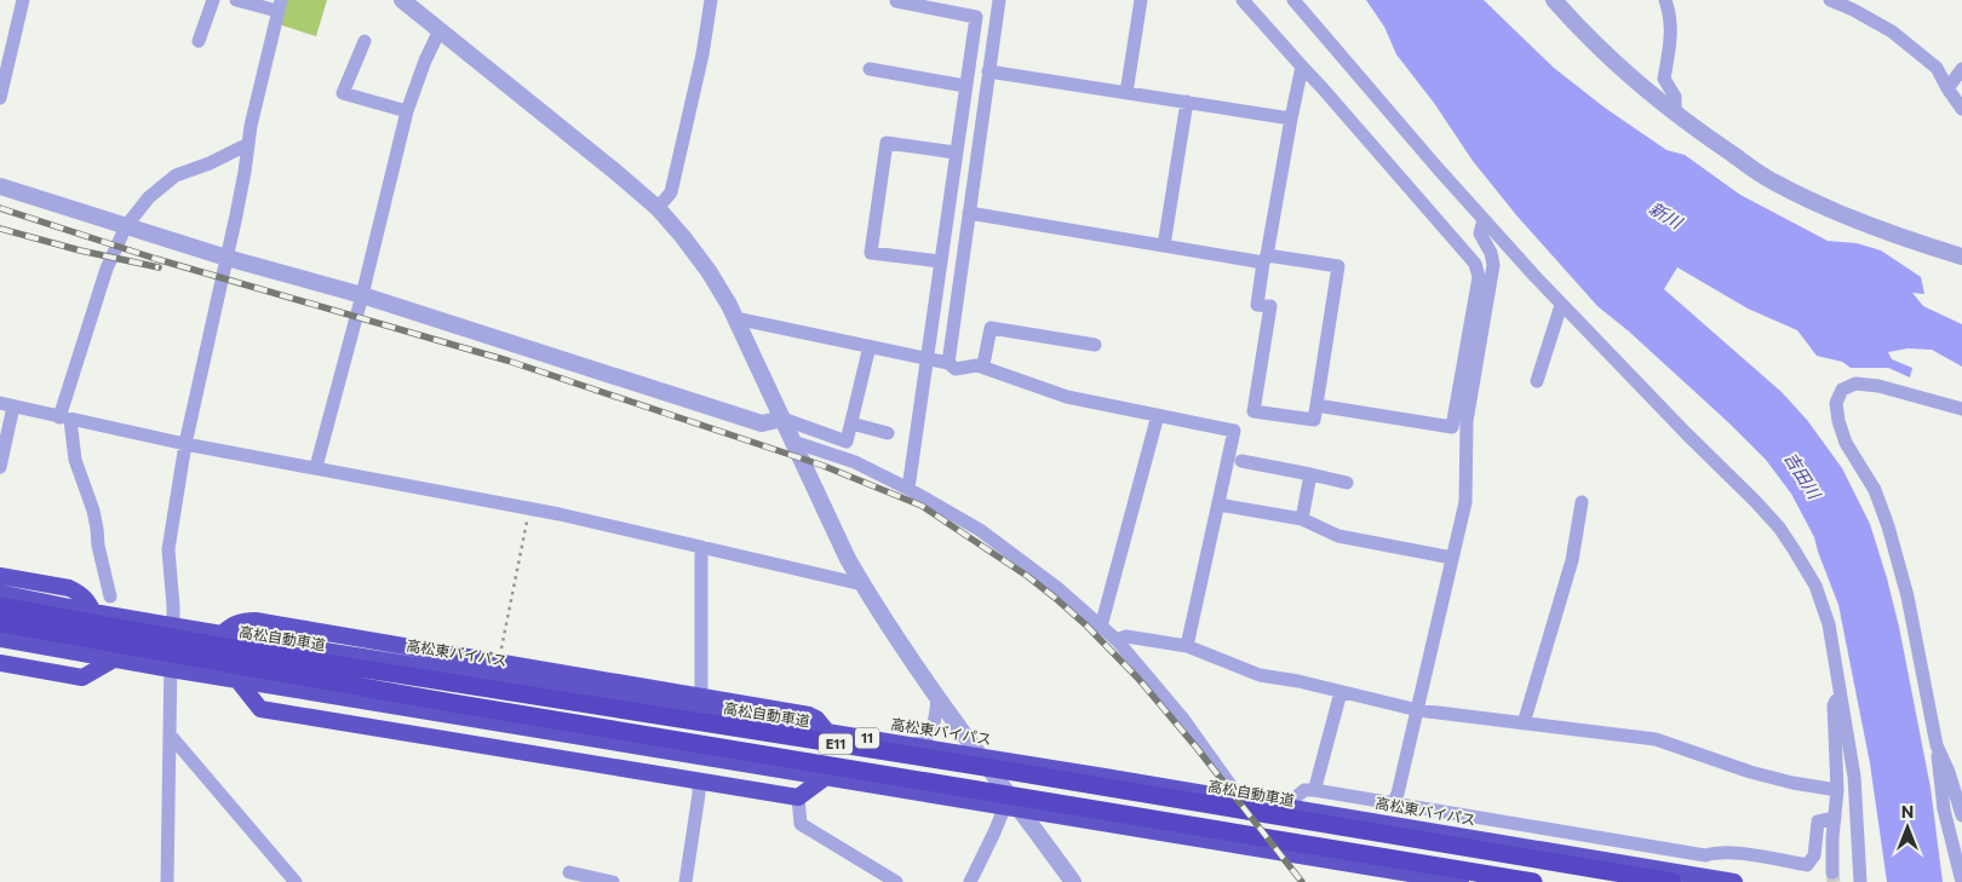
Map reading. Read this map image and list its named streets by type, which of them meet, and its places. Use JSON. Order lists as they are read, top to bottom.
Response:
{
  "streets": {
    "highway": [
      "高松自動車道",
      "高松東バイパス",
      "11",
      "E11"
    ]
  },
  "water": ["新川", "吉田川"],
  "north": "top"
}
